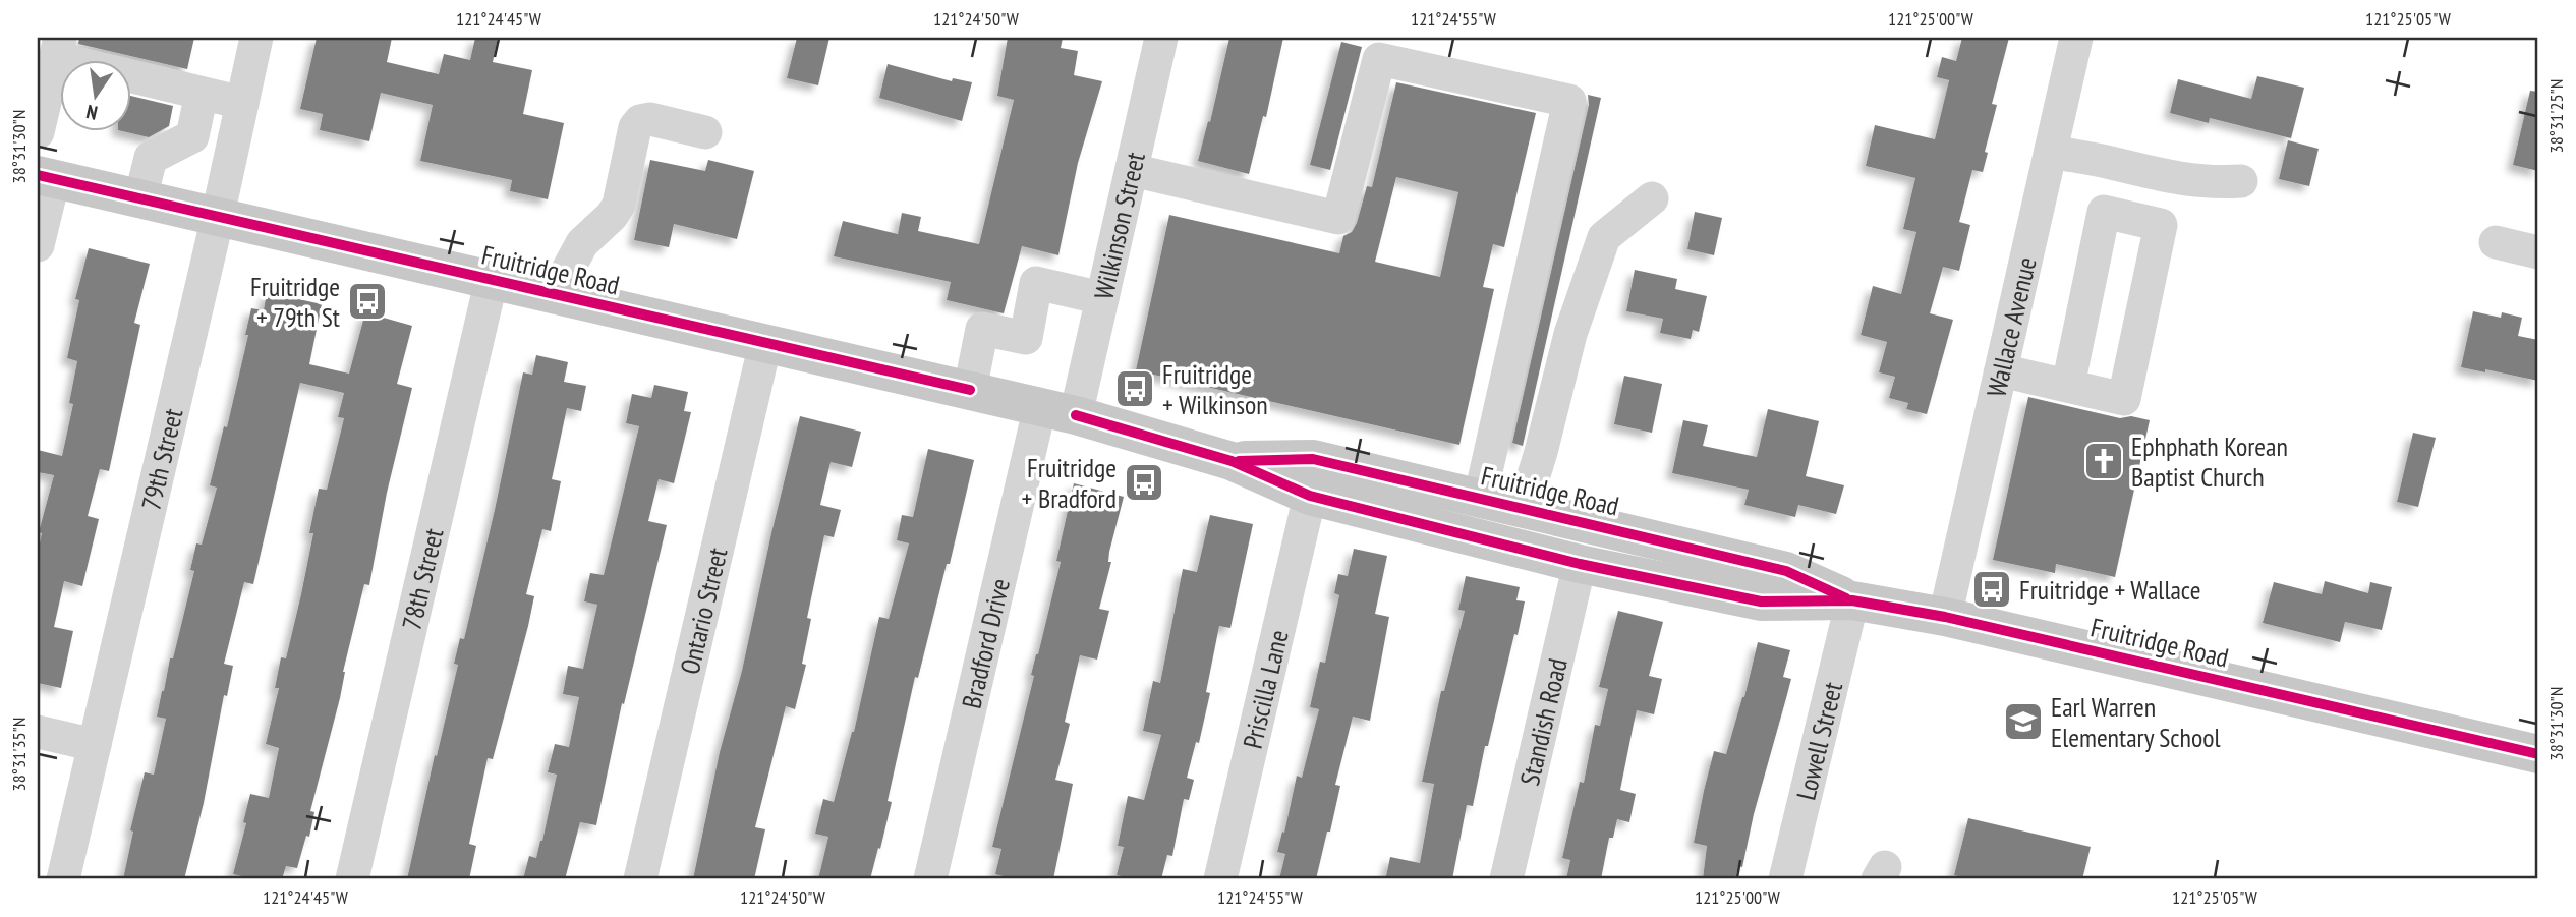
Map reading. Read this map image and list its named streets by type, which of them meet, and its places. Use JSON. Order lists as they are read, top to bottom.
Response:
{
  "streets": {
    "main road": ["Fruitridge Road"],
    "street": [
      "Wilkinson Street",
      "Wallace Avenue",
      "79th Street",
      "78th Street",
      "Ontario Street",
      "Bradford Drive",
      "Priscilla Lane",
      "Standish Road",
      "Lowell Street"
    ]
  },
  "crossings": [
    ["Wilkinson Street", "Fruitridge Road"],
    ["Wilkinson Street", "Bradford Drive"],
    ["Fruitridge Road", "Wallace Avenue"],
    ["Fruitridge Road", "79th Street"],
    ["Fruitridge Road", "78th Street"],
    ["Fruitridge Road", "Ontario Street"],
    ["Fruitridge Road", "Bradford Drive"],
    ["Fruitridge Road", "Priscilla Lane"],
    ["Fruitridge Road", "Standish Road"],
    ["Fruitridge Road", "Lowell Street"]
  ],
  "places": {
    "bus stop": [
      "Fruitridge + 79th St",
      "Fruitridge + Wilkinson",
      "Fruitridge + Bradford",
      "Fruitridge + Wallace"
    ],
    "church": ["Ephphath Korean Baptist Church"],
    "school or university": ["Earl Warren Elementary School"]
  },
  "north": "bottom",
  "coordinates": [
    "121°24'45\"W",
    "121°24'50\"W",
    "121°24'55\"W",
    "121°25'00\"W",
    "121°25'05\"W",
    "38°31'25\"N",
    "38°31'30\"N",
    "38°31'35\"N"
  ]
}
